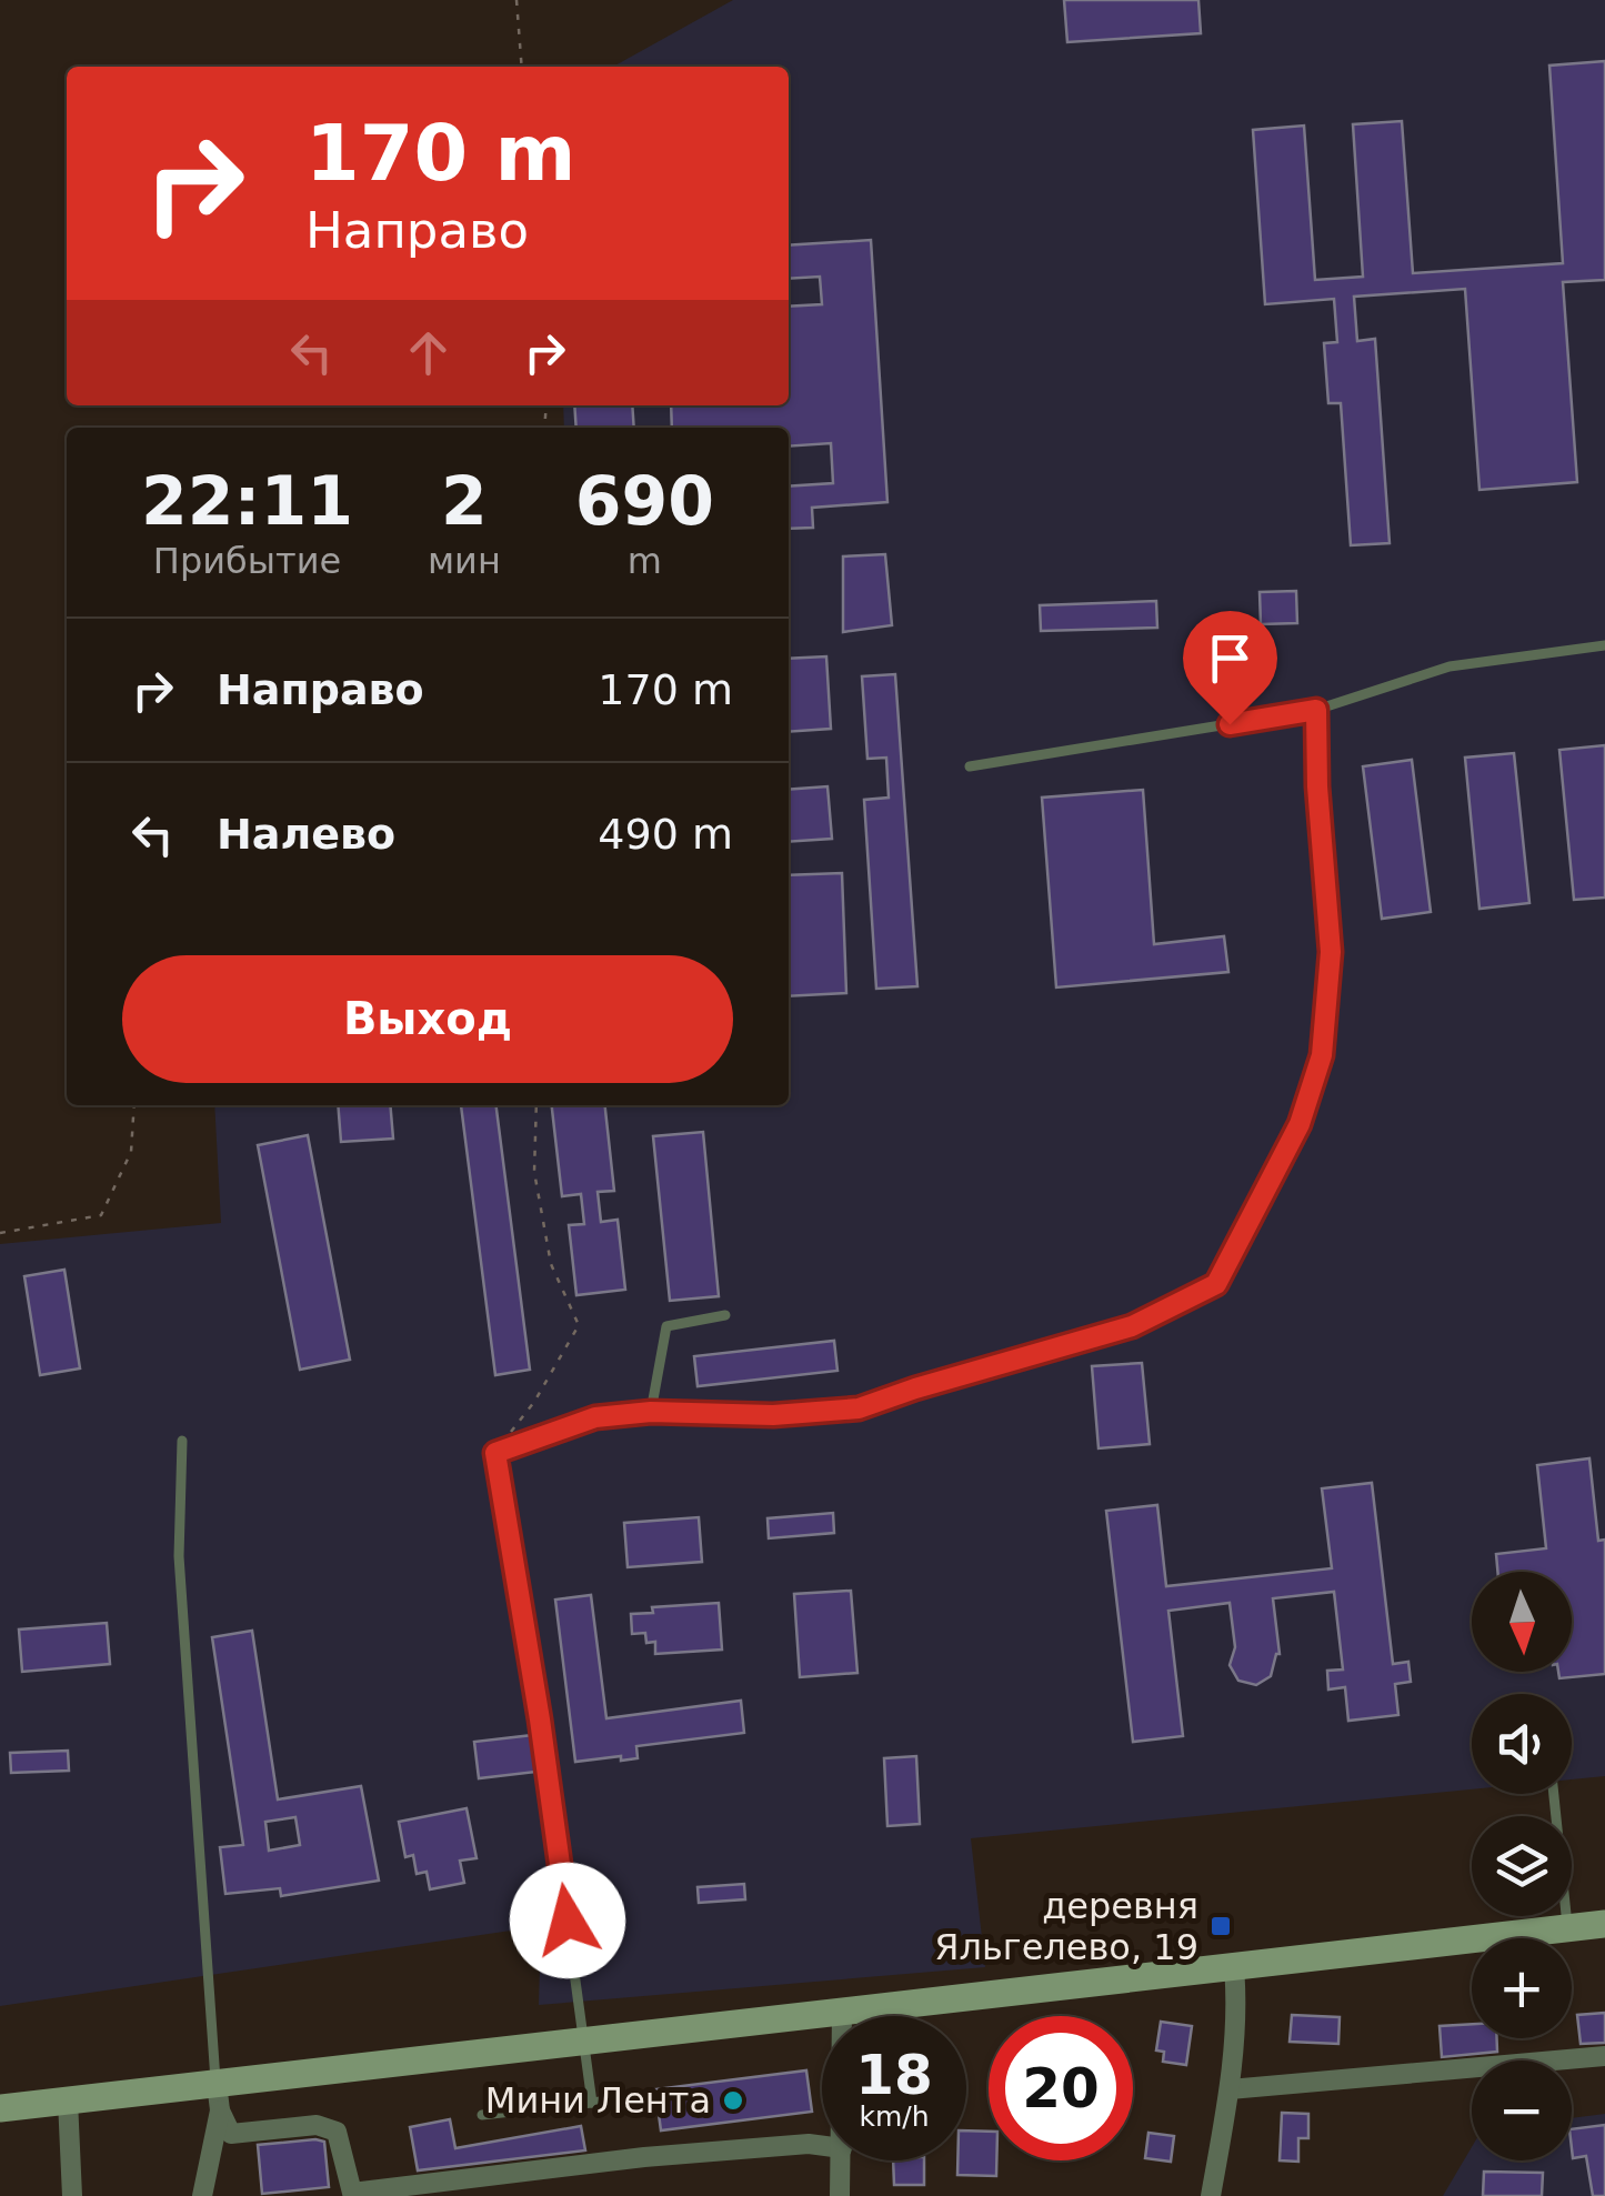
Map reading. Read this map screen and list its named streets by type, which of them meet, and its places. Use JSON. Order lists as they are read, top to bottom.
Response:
{
  "places": {
    "transit": ["деревня Яльгелево, 19"],
    "other": ["Мини Лента"]
  },
  "north": "bottom",
  "page": {
    "turn": ["170 m", "Направо"],
    "eta": [
      "22:11",
      "Прибытие",
      "2",
      "мин",
      "690",
      "m"
    ],
    "list": [
      {
        "name": "Направо",
        "value": "170 m"
      },
      {
        "name": "Налево",
        "value": "490 m"
      }
    ],
    "buttons": "Выход",
    "map_buttons": ["+", "−"],
    "speed": "18 km/h",
    "limit": "20"
  }
}
